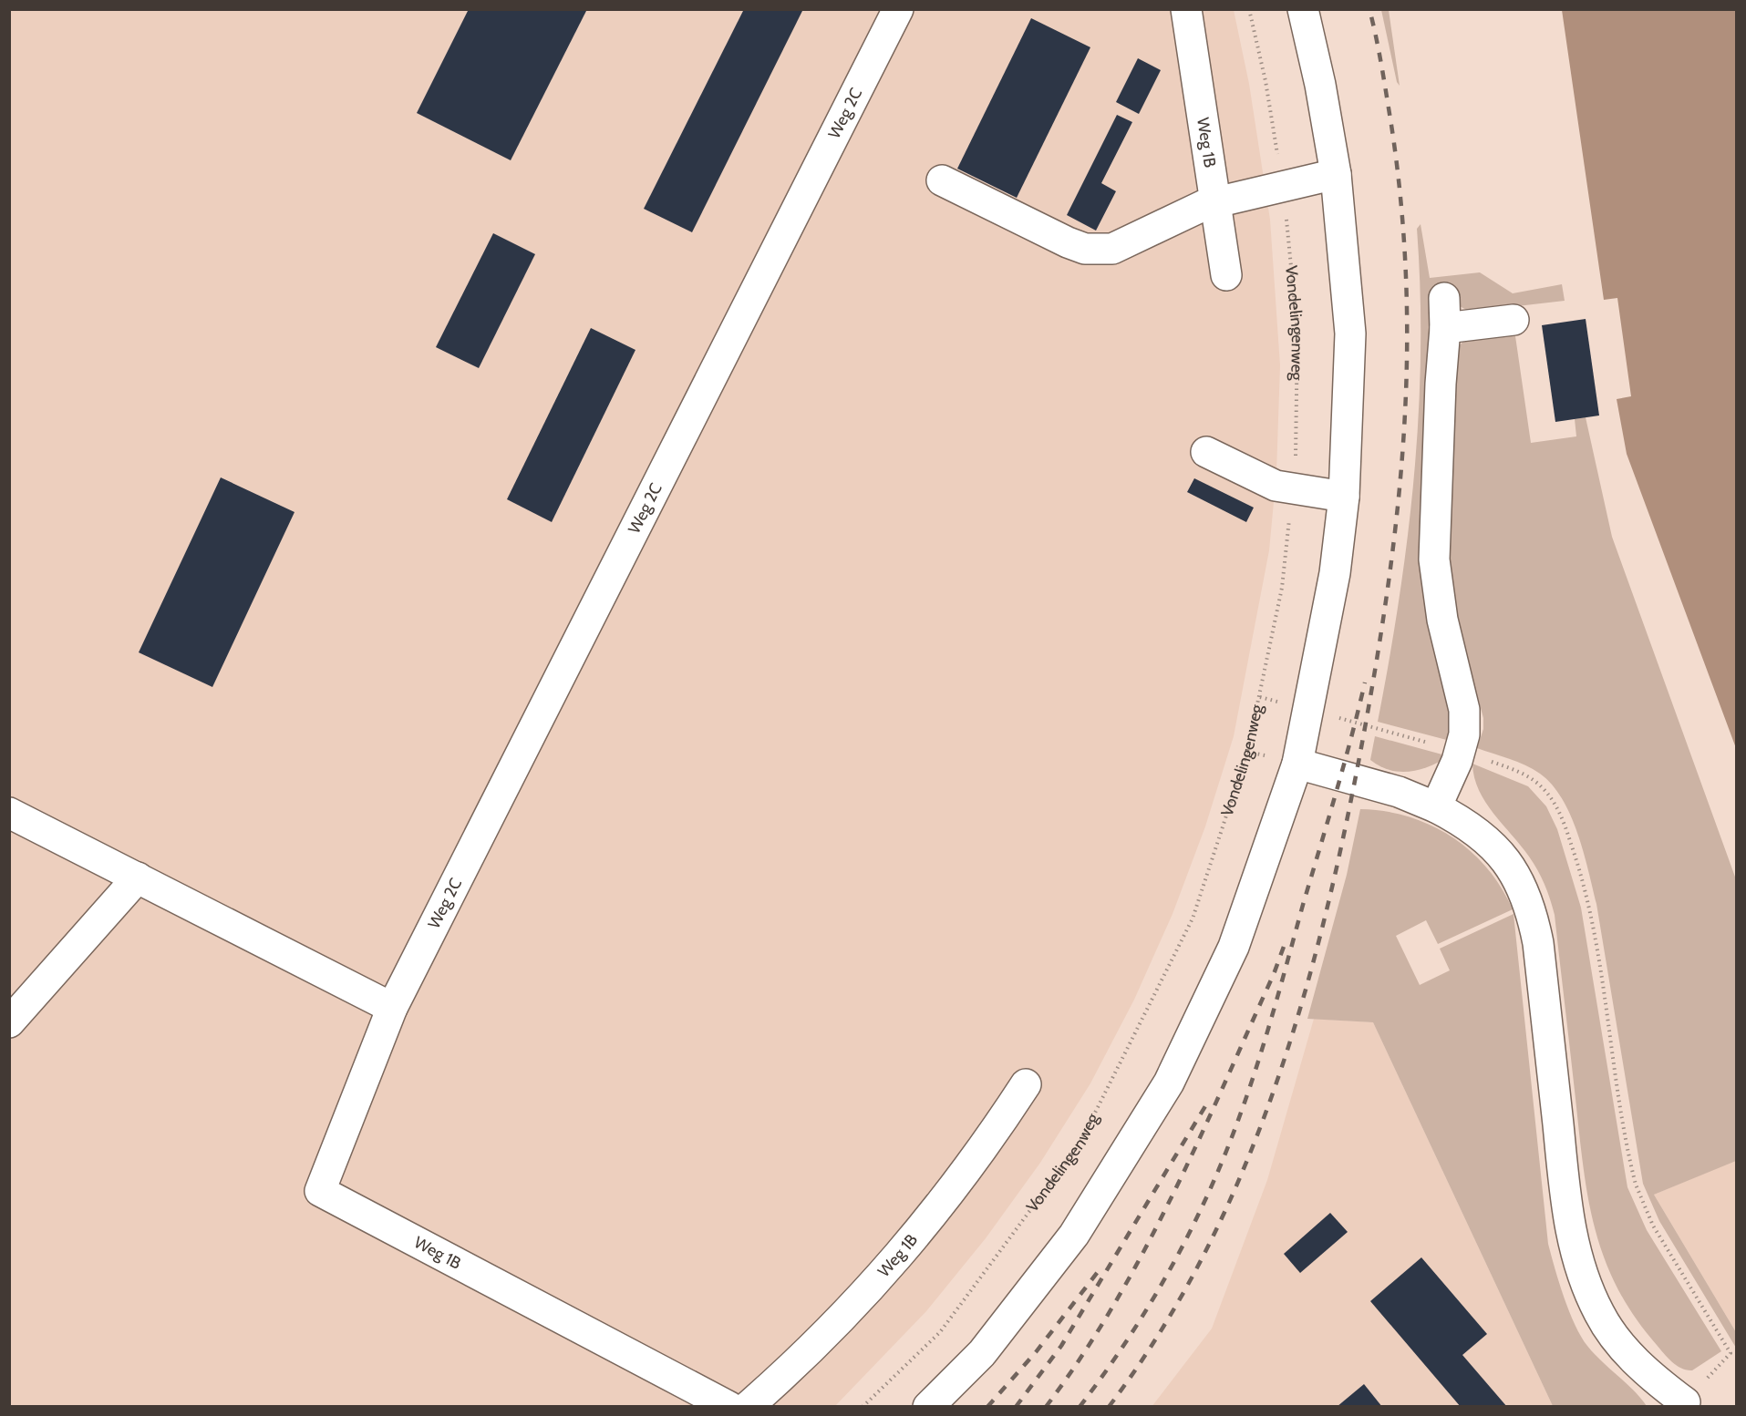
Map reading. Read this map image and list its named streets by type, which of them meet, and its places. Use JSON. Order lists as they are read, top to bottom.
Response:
{
  "streets": {
    "street": ["Weg 2C", "Weg 1B"],
    "path": ["Vondelingenweg"]
  },
  "crossings": [
    ["Weg 2C", "Weg 1B"]
  ]
}
